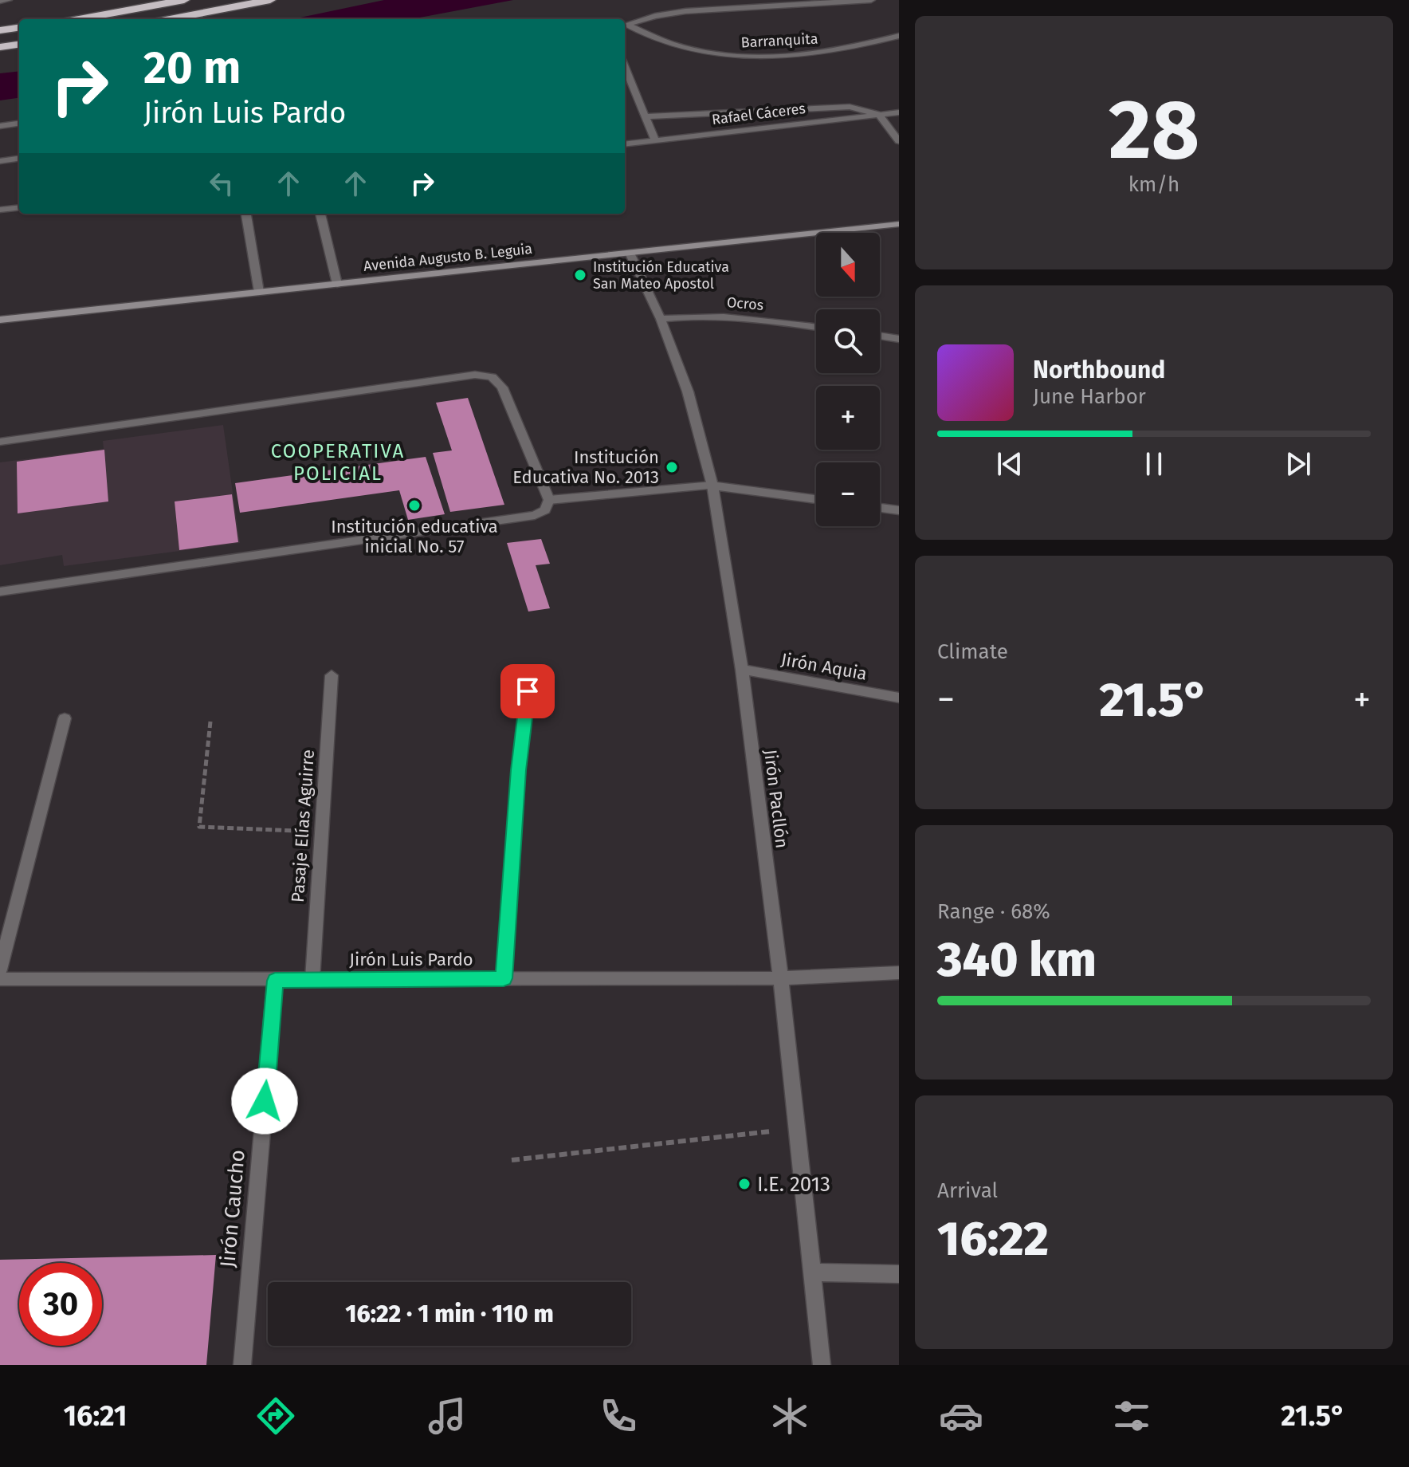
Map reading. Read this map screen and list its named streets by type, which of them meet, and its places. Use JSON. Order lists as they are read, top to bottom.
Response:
{
  "streets": {
    "main road": ["Avenida Augusto B. Leguia"],
    "street": [
      "Barranquita",
      "Rafael Cáceres",
      "Ocros",
      "Jirón Aquia",
      "Jirón Pacllón",
      "Pasaje Elías Aguirre",
      "Jirón Luis Pardo",
      "Jirón Caucho"
    ]
  },
  "crossings": [
    ["Avenida Augusto B. Leguia", "Jirón Pacllón"],
    ["Ocros", "Jirón Pacllón"],
    ["Jirón Aquia", "Jirón Pacllón"],
    ["Jirón Pacllón", "Jirón Luis Pardo"],
    ["Pasaje Elías Aguirre", "Jirón Luis Pardo"],
    ["Jirón Luis Pardo", "Jirón Caucho"]
  ],
  "districts": ["COOPERATIVA POLICIAL"],
  "places": [
    "Institución Educativa San Mateo Apostol",
    "Institución Educativa No. 2013",
    "Institución educativa inicial No. 57",
    "I.E. 2013"
  ],
  "north": "bottom",
  "page": {
    "tile": [
      ["28", "km/h"],
      "Climate",
      ["Range · 68%", "340 km"],
      ["Arrival", "16:22"]
    ],
    "turn": ["20 m", "Jirón Luis Pardo"],
    "map_buttons": ["+", "−"],
    "song": ["Northbound", "June Harbor"],
    "heat": ["−", "21.5°", "+"],
    "limit": "30",
    "trip": "16:22 · 1 min · 110 m",
    "tabs": ["16:21", "21.5°"]
  }
}
